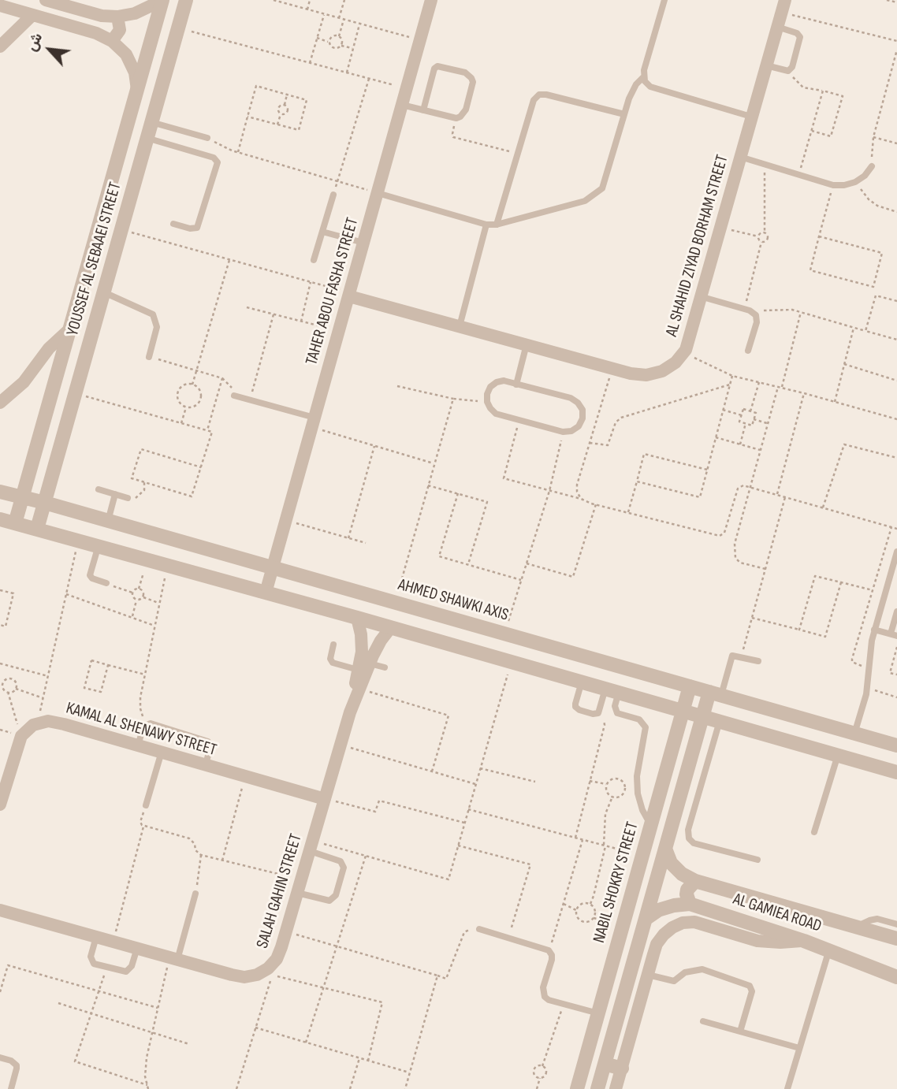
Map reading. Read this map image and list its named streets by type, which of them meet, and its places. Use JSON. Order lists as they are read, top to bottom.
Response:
{
  "streets": {
    "street": [
      "AL SHAHID ZIYAD BORHAM STREET",
      "YOUSSEF AL SEBAAEI STREET",
      "TAHER ABOU FASHA STREET",
      "AHMED SHAWKI AXIS",
      "KAMAL AL SHENAWY STREET",
      "NABIL SHOKRY STREET",
      "SALAH GAHIN STREET",
      "AL GAMIEA ROAD"
    ]
  },
  "crossings": [
    ["AL SHAHID ZIYAD BORHAM STREET", "TAHER ABOU FASHA STREET"],
    ["YOUSSEF AL SEBAAEI STREET", "AHMED SHAWKI AXIS"],
    ["TAHER ABOU FASHA STREET", "AHMED SHAWKI AXIS"],
    ["AHMED SHAWKI AXIS", "NABIL SHOKRY STREET"],
    ["KAMAL AL SHENAWY STREET", "SALAH GAHIN STREET"]
  ],
  "north": "top left"
}
